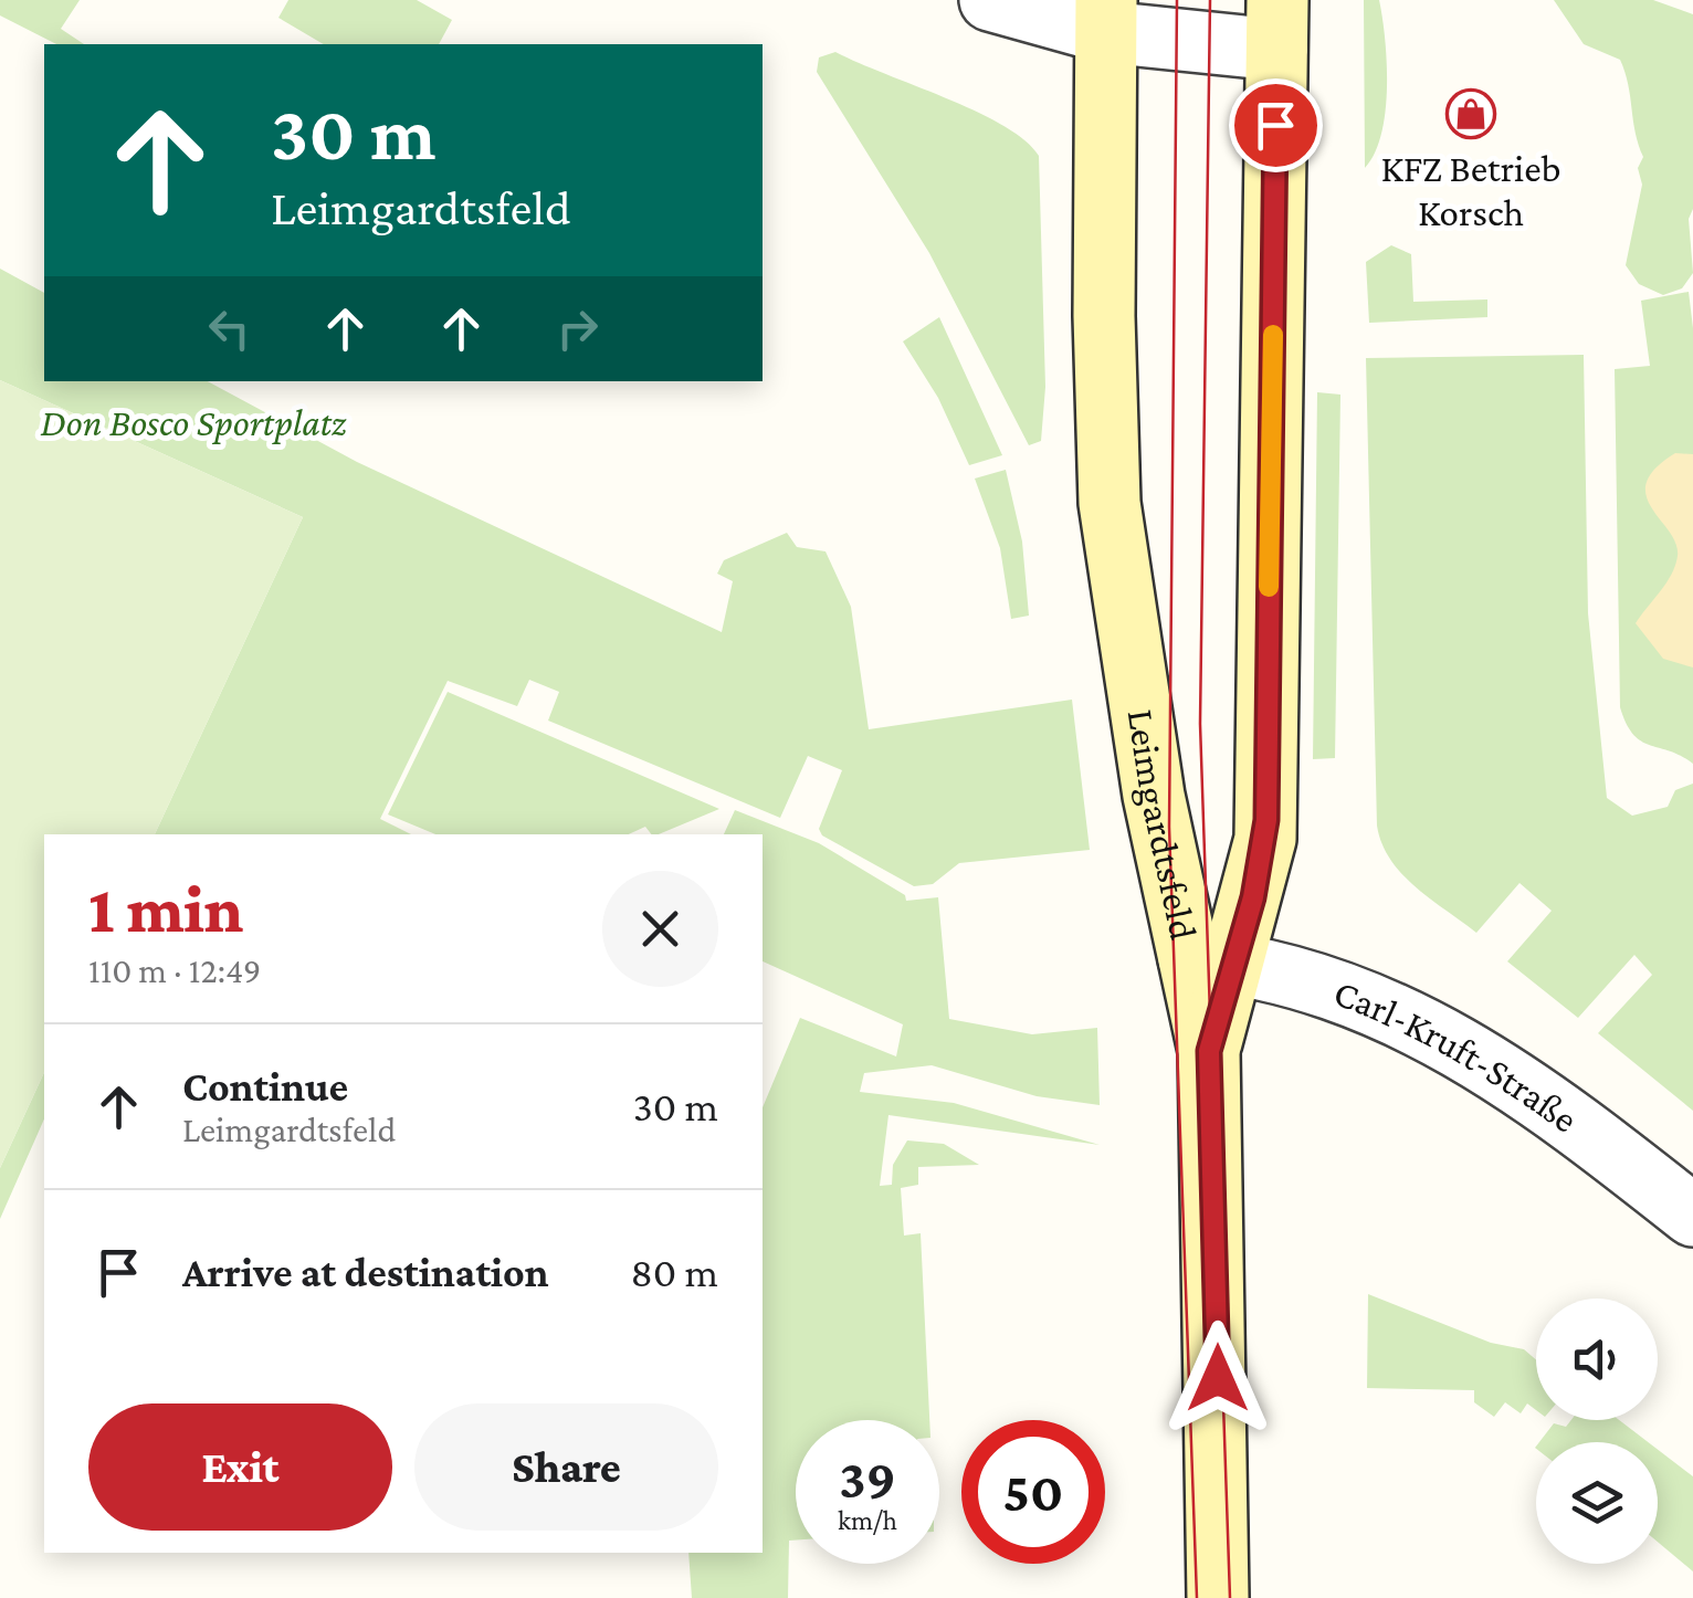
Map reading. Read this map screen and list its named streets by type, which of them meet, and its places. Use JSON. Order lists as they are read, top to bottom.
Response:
{
  "streets": {
    "main road": ["Leimgardtsfeld"],
    "street": ["Carl-Kruft-Straße"]
  },
  "crossings": [
    ["Leimgardtsfeld", "Carl-Kruft-Straße"]
  ],
  "parks": ["Don Bosco Sportplatz"],
  "places": {
    "shop": ["KFZ Betrieb Korsch"]
  },
  "page": {
    "turn": ["30 m", "Leimgardtsfeld"],
    "heading": ["1 min", "110 m · 12:49"],
    "list": [
      {
        "name": "Continue",
        "note": "Leimgardtsfeld",
        "value": "30 m"
      },
      {
        "name": "Arrive at destination",
        "value": "80 m"
      }
    ],
    "buttons": ["Exit", "Share"],
    "speed": "39 km/h",
    "limit": "50"
  }
}
